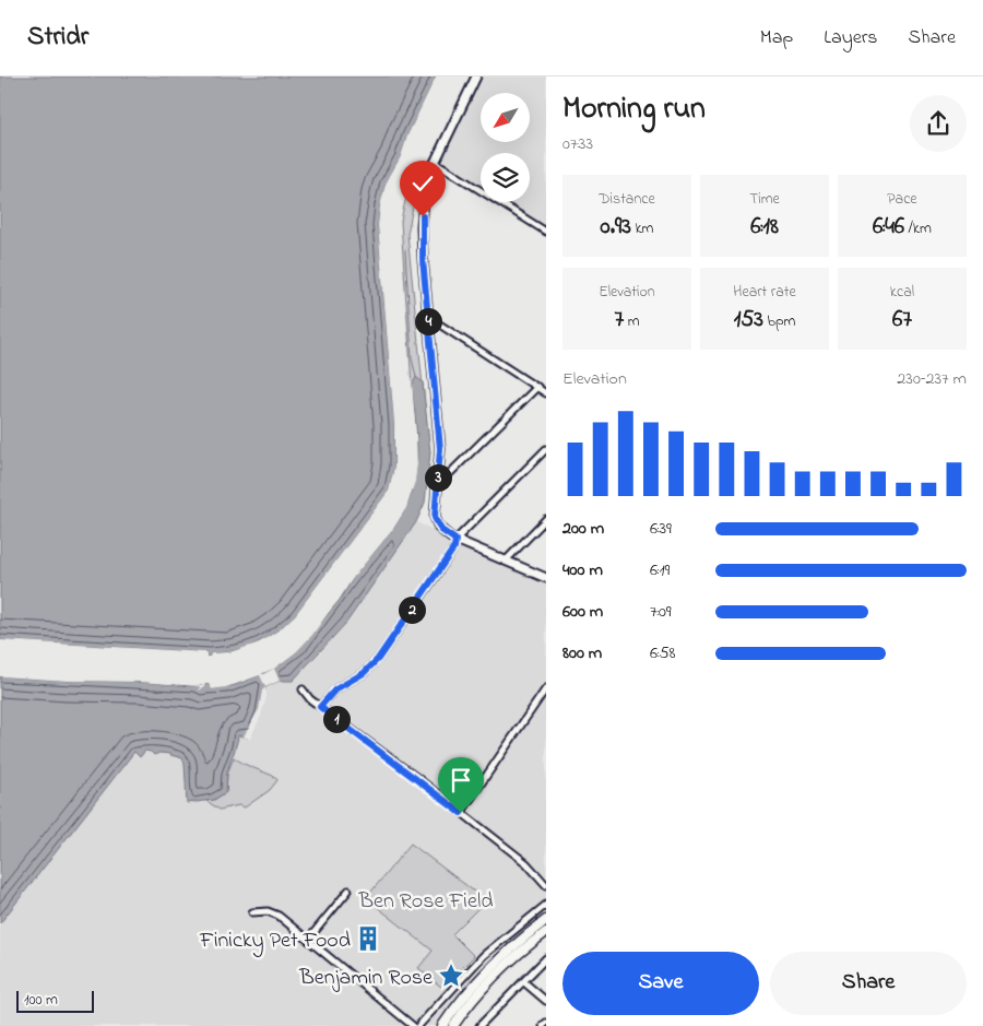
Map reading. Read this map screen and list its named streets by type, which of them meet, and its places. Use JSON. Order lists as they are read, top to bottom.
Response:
{
  "parks": ["Ben Rose Field"],
  "places": {
    "building": ["Finicky Pet Food"],
    "place": ["Benjamin Rose"]
  },
  "scale_bar": "100 m",
  "north": "bottom left",
  "page": {
    "header": "Stridr",
    "nav": ["Map", "Layers", "Share"],
    "heading": ["Morning run", "07:33"],
    "stats": [
      ["Distance", "0.93 km"],
      ["Time", "6:18"],
      ["Pace", "6:46 /km"],
      ["Elevation", "7 m"],
      ["Heart rate", "153 bpm"],
      ["kcal", "67"]
    ],
    "pins": [
      "4",
      "3",
      "2",
      "1"
    ],
    "chart": ["Elevation", "230–237 m"],
    "list": [
      {
        "name": "200 m",
        "note": "6:39"
      },
      {
        "name": "400 m",
        "note": "6:19"
      },
      {
        "name": "600 m",
        "note": "7:09"
      },
      {
        "name": "800 m",
        "note": "6:58"
      }
    ],
    "buttons": ["Save", "Share"],
    "scale": "100 m"
  }
}
